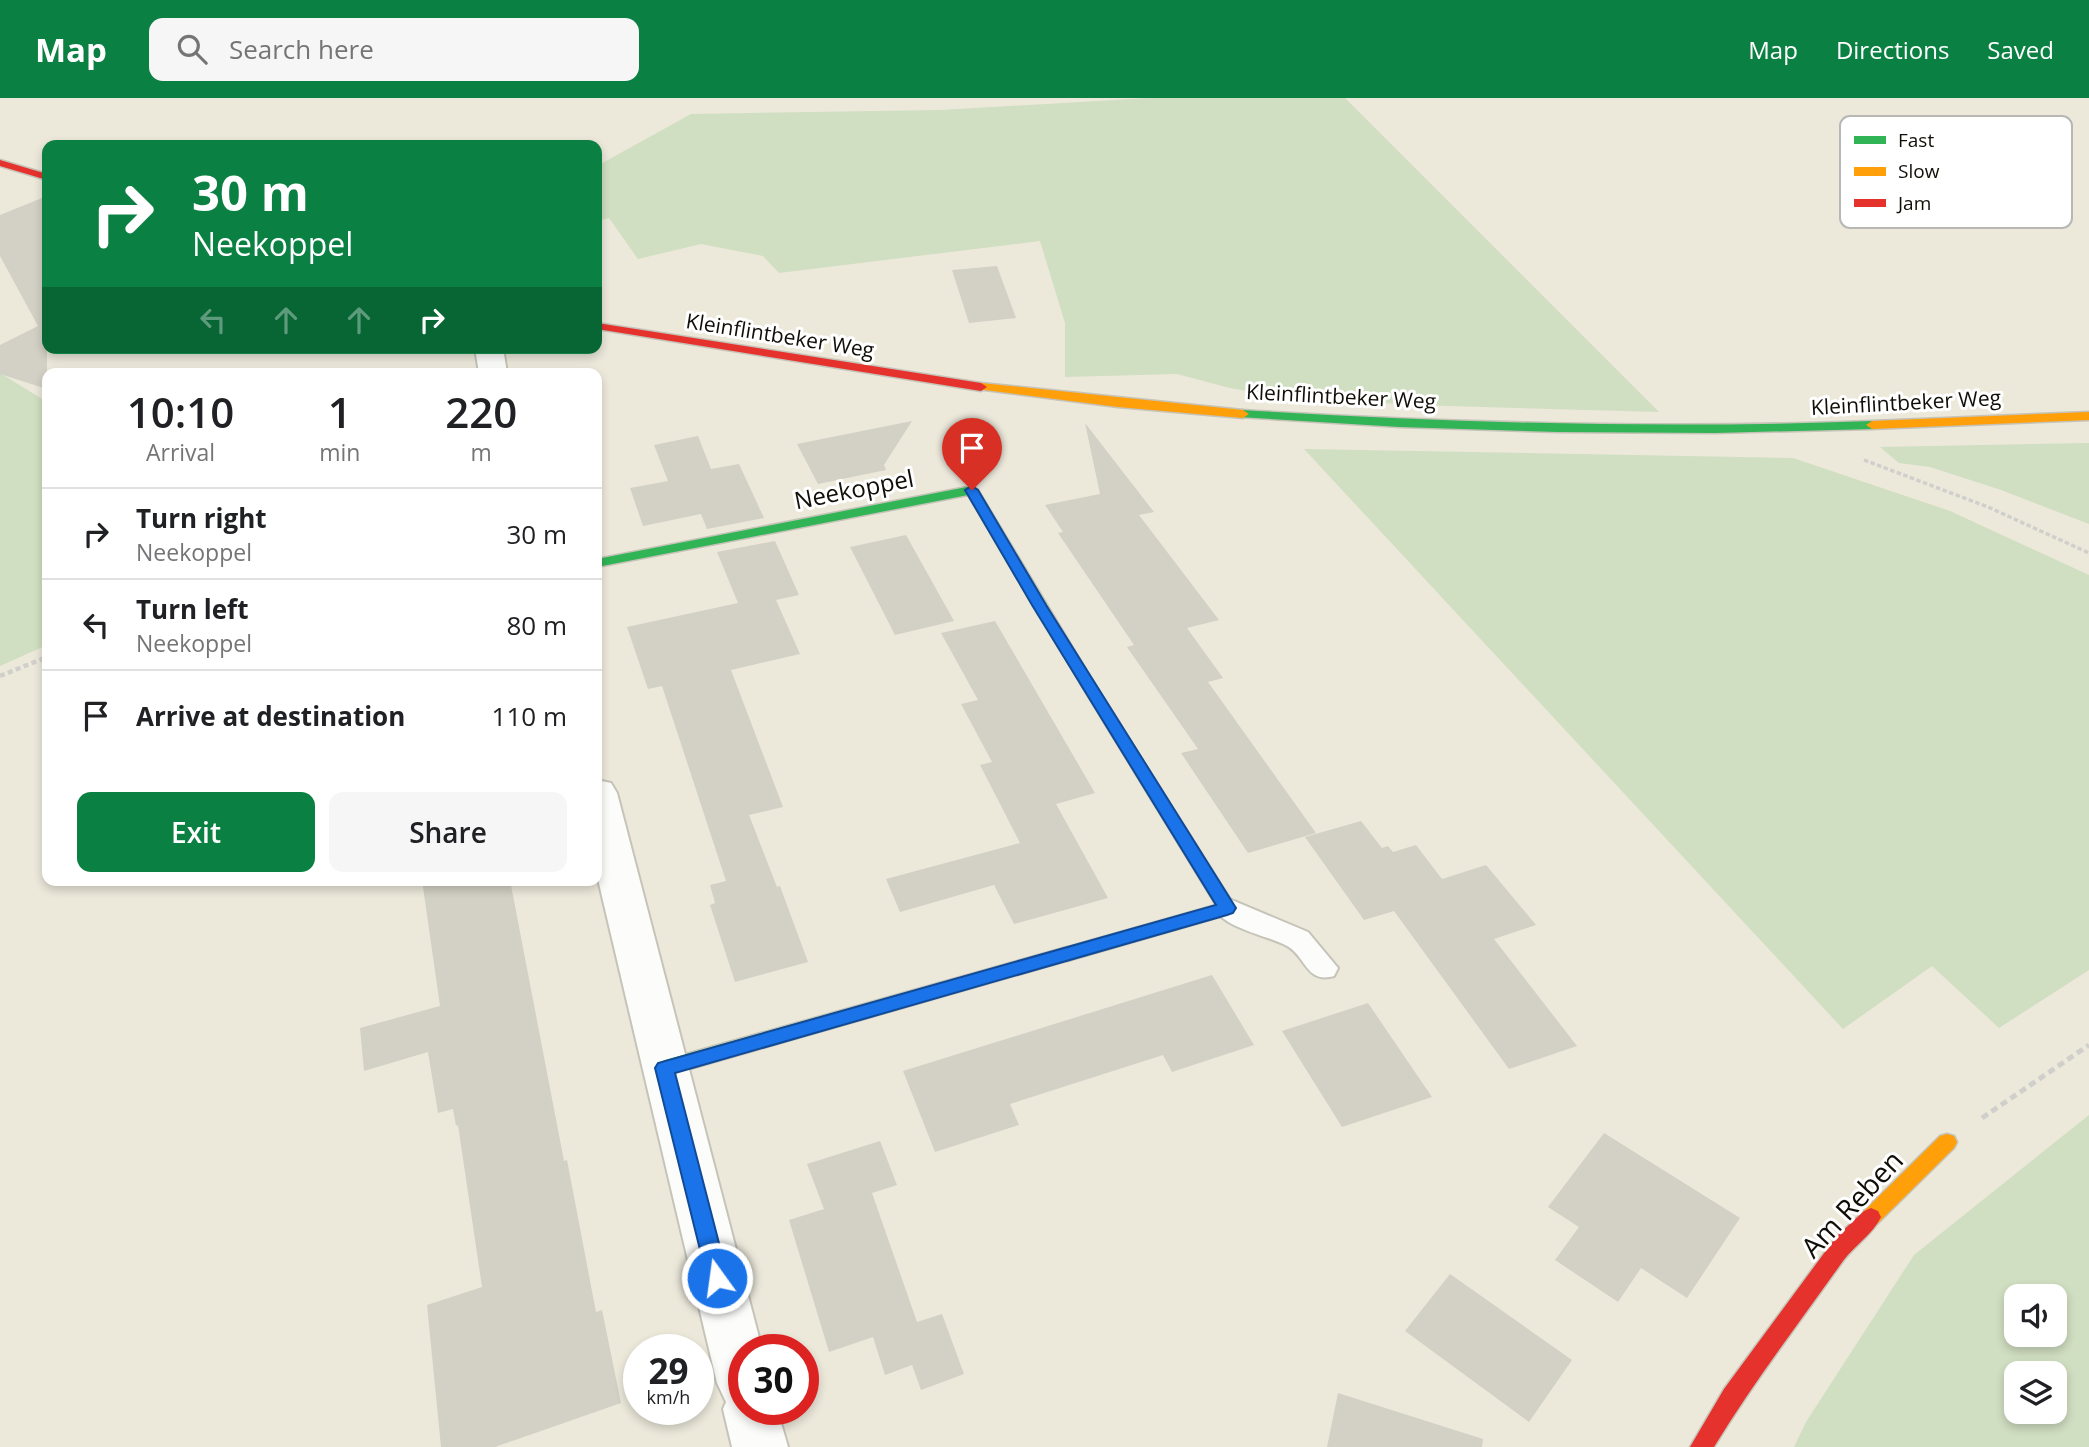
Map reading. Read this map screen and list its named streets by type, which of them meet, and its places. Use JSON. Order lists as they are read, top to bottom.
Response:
{
  "streets": {
    "street": ["Kleinflintbeker Weg", "Neekoppel", "Am Reben"]
  },
  "legend": ["Fast", "Slow", "Jam"],
  "page": {
    "header": "Map",
    "search": "Search here",
    "nav": ["Map", "Directions", "Saved"],
    "turn": ["30 m", "Neekoppel"],
    "eta": [
      "10:10",
      "Arrival",
      "1",
      "min",
      "220",
      "m"
    ],
    "list": [
      {
        "name": "Turn right",
        "note": "Neekoppel",
        "value": "30 m"
      },
      {
        "name": "Turn left",
        "note": "Neekoppel",
        "value": "80 m"
      },
      {
        "name": "Arrive at destination",
        "value": "110 m"
      }
    ],
    "buttons": ["Exit", "Share"],
    "speed": "29 km/h",
    "limit": "30"
  }
}
